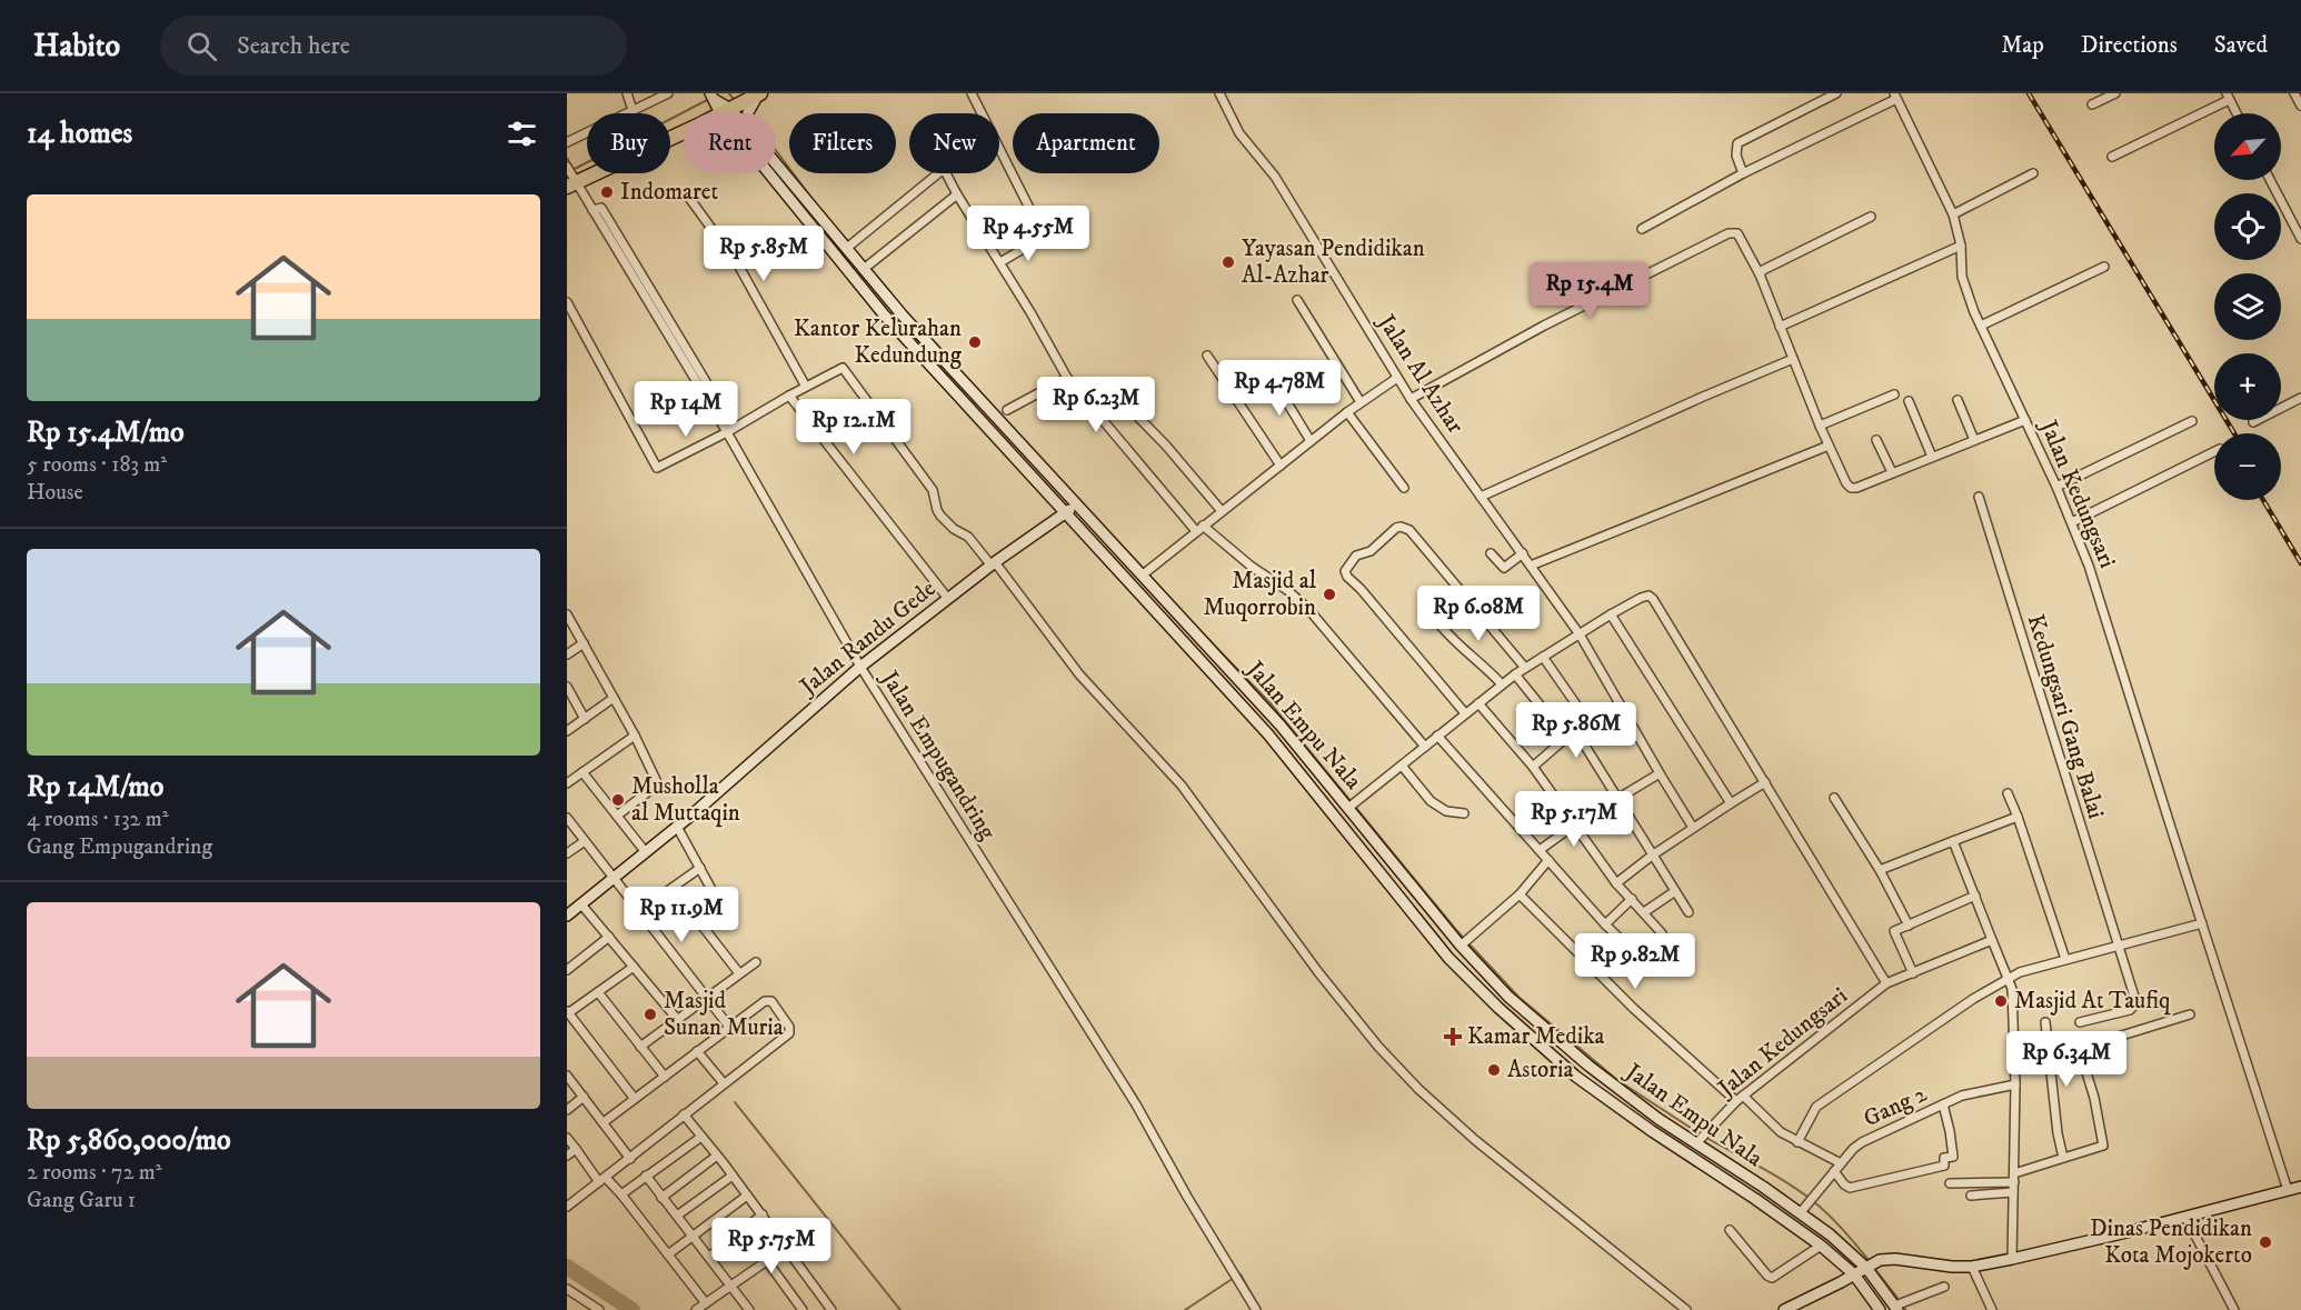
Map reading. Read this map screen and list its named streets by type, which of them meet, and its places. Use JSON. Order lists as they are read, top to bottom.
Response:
{
  "streets": {
    "main road": ["Jalan Randu Gede", "Jalan Empu Nala"],
    "street": [
      "Jalan Al Azhar",
      "Jalan Kedungsari",
      "Kedungsari Gang Balai",
      "Jalan Empugandring",
      "Gang 2"
    ]
  },
  "crossings": [
    ["Jalan Kedungsari", "Jalan Empu Nala"],
    ["Jalan Randu Gede", "Jalan Empu Nala"],
    ["Jalan Randu Gede", "Jalan Empugandring"],
    ["Jalan Empu Nala", "Gang 2"]
  ],
  "places": {
    "other": [
      "Indomaret",
      "Yayasan Pendidikan Al-Azhar",
      "Kantor Kelurahan Kedundung",
      "Masjid al Muqorrobin",
      "Musholla al Muttaqin",
      "Masjid At Taufiq",
      "Masjid Sunan Muria",
      "Astoria",
      "Dinas Pendidikan Kota Mojokerto"
    ],
    "health": ["Kamar Medika"]
  },
  "north": "bottom left",
  "page": {
    "header": "Habito",
    "search": "Search here",
    "nav": ["Map", "Directions", "Saved"],
    "heading": "14 homes",
    "map_buttons": ["+", "−"],
    "chip": [
      "Buy",
      "Rent",
      "Filters",
      "New",
      "Apartment"
    ],
    "list": [
      {
        "name": "Rp 15.4M/mo",
        "note": "5 rooms · 183 m² · House"
      },
      {
        "name": "Rp 14M/mo",
        "note": "4 rooms · 132 m² · Gang Empugandring"
      },
      {
        "name": "Rp 5,860,000/mo",
        "note": "2 rooms · 72 m² · Gang Garu 1"
      }
    ],
    "price": [
      "Rp 4.55M",
      "Rp 5.85M",
      "Rp 15.4M",
      "Rp 4.78M",
      "Rp 6.23M",
      "Rp 14M",
      "Rp 12.1M",
      "Rp 6.08M",
      "Rp 5.86M",
      "Rp 5.17M",
      "Rp 11.9M",
      "Rp 9.82M",
      "Rp 6.34M",
      "Rp 5.75M"
    ]
  }
}
